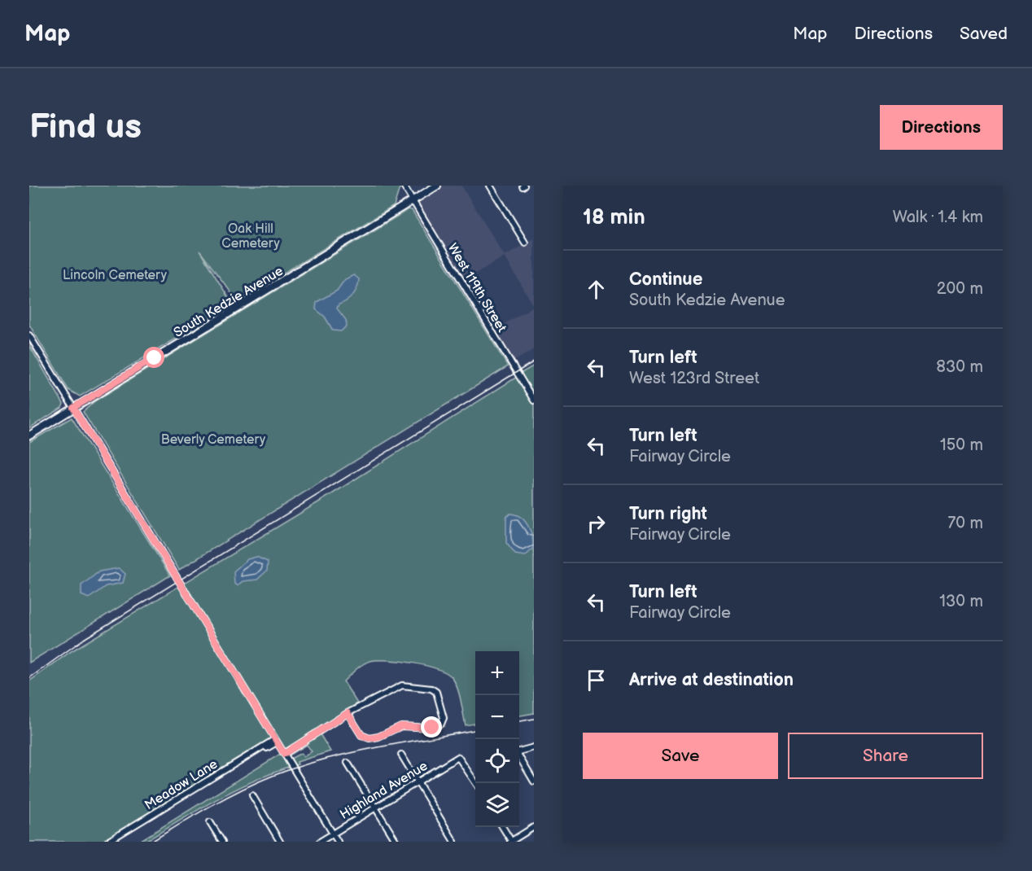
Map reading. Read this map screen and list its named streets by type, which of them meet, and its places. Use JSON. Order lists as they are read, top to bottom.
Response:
{
  "streets": {
    "main road": ["South Kedzie Avenue"],
    "street": ["West 119th Street", "Meadow Lane", "Highland Avenue"]
  },
  "crossings": [
    ["West 119th Street", "South Kedzie Avenue"]
  ],
  "parks": ["Oak Hill Cemetery", "Lincoln Cemetery", "Beverly Cemetery"],
  "page": {
    "header": "Map",
    "nav": ["Map", "Directions", "Saved"],
    "buttons": [
      "Directions",
      ["Save", "Share"]
    ],
    "title": "Find us",
    "heading": ["18 min", "Walk · 1.4 km"],
    "list": [
      ["Continue", "South Kedzie Avenue", "200 m"],
      ["Turn left", "West 123rd Street", "830 m"],
      ["Turn left", "Fairway Circle", "150 m"],
      ["Turn right", "Fairway Circle", "70 m"],
      ["Turn left", "Fairway Circle", "130 m"],
      "Arrive at destination"
    ],
    "map_buttons": ["+", "−"]
  }
}
